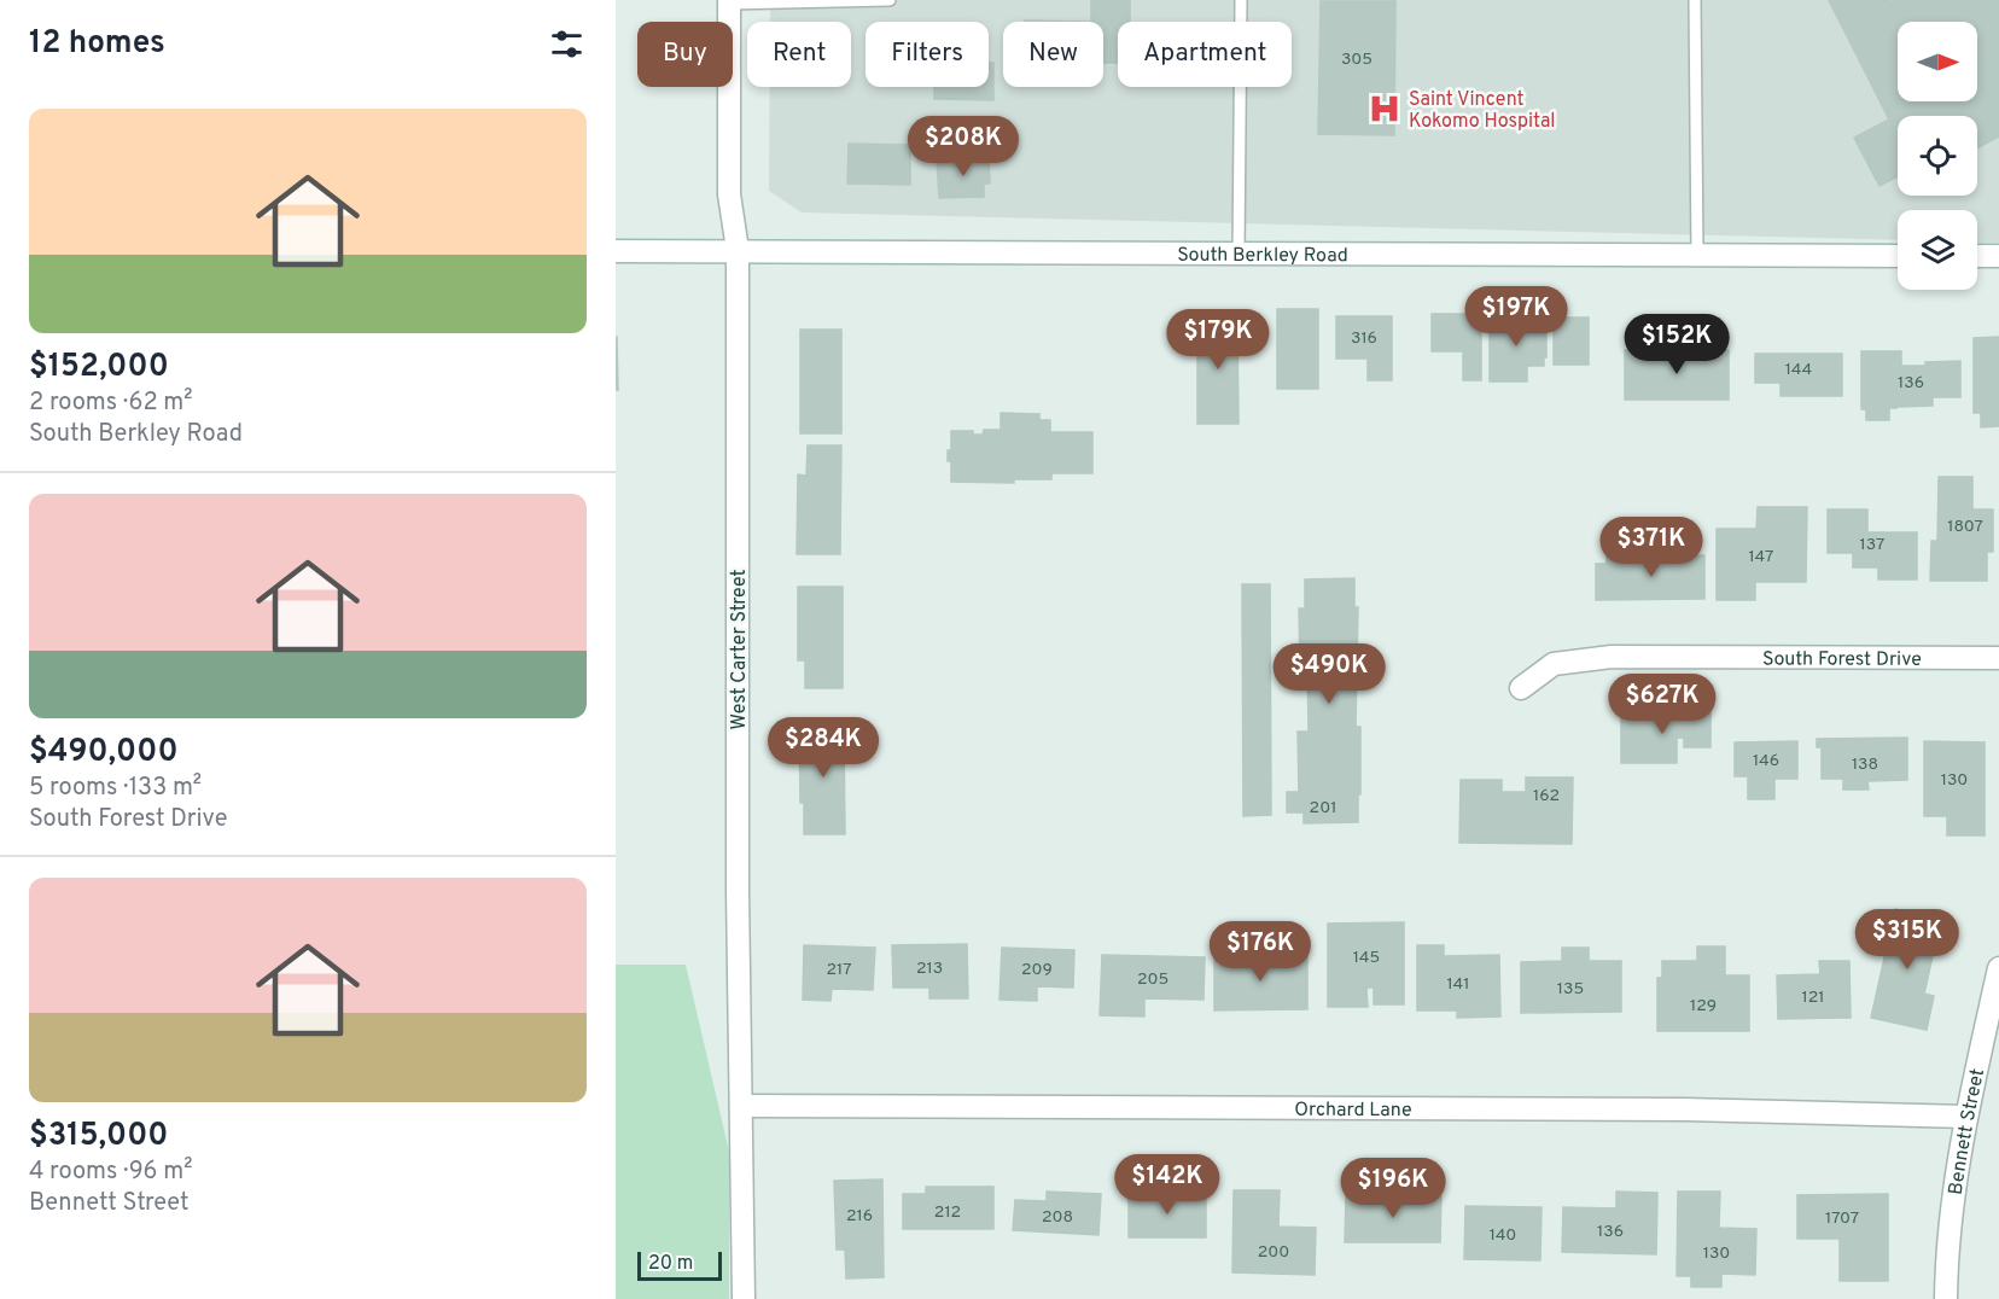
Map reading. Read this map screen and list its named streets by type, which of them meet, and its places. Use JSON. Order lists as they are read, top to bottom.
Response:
{
  "streets": {
    "street": [
      "South Berkley Road",
      "West Carter Street",
      "South Forest Drive",
      "Orchard Lane",
      "Bennett Street"
    ]
  },
  "crossings": [
    ["South Berkley Road", "West Carter Street"],
    ["West Carter Street", "Orchard Lane"],
    ["Orchard Lane", "Bennett Street"]
  ],
  "places": {
    "hospital": ["Saint Vincent Kokomo Hospital"]
  },
  "house_numbers": [
    "305",
    "316",
    "144",
    "136",
    "1807",
    "137",
    "147",
    "146",
    "138",
    "130",
    "162",
    "201",
    "145",
    "213",
    "217",
    "209",
    "205",
    "141",
    "135",
    "121",
    "129",
    "212",
    "216",
    "208",
    "1707",
    "136",
    "140",
    "200",
    "130"
  ],
  "scale_bar": "20 m",
  "north": "right",
  "page": {
    "heading": "12 homes",
    "chip": [
      "Buy",
      "Rent",
      "Filters",
      "New",
      "Apartment"
    ],
    "list": [
      {
        "name": "$152,000",
        "note": "2 rooms · 62 m² · South Berkley Road"
      },
      {
        "name": "$490,000",
        "note": "5 rooms · 133 m² · South Forest Drive"
      },
      {
        "name": "$315,000",
        "note": "4 rooms · 96 m² · Bennett Street"
      }
    ],
    "price": [
      "$208K",
      "$197K",
      "$179K",
      "$152K",
      "$371K",
      "$490K",
      "$627K",
      "$284K",
      "$315K",
      "$176K",
      "$142K",
      "$196K"
    ],
    "scale": "20 m"
  }
}
